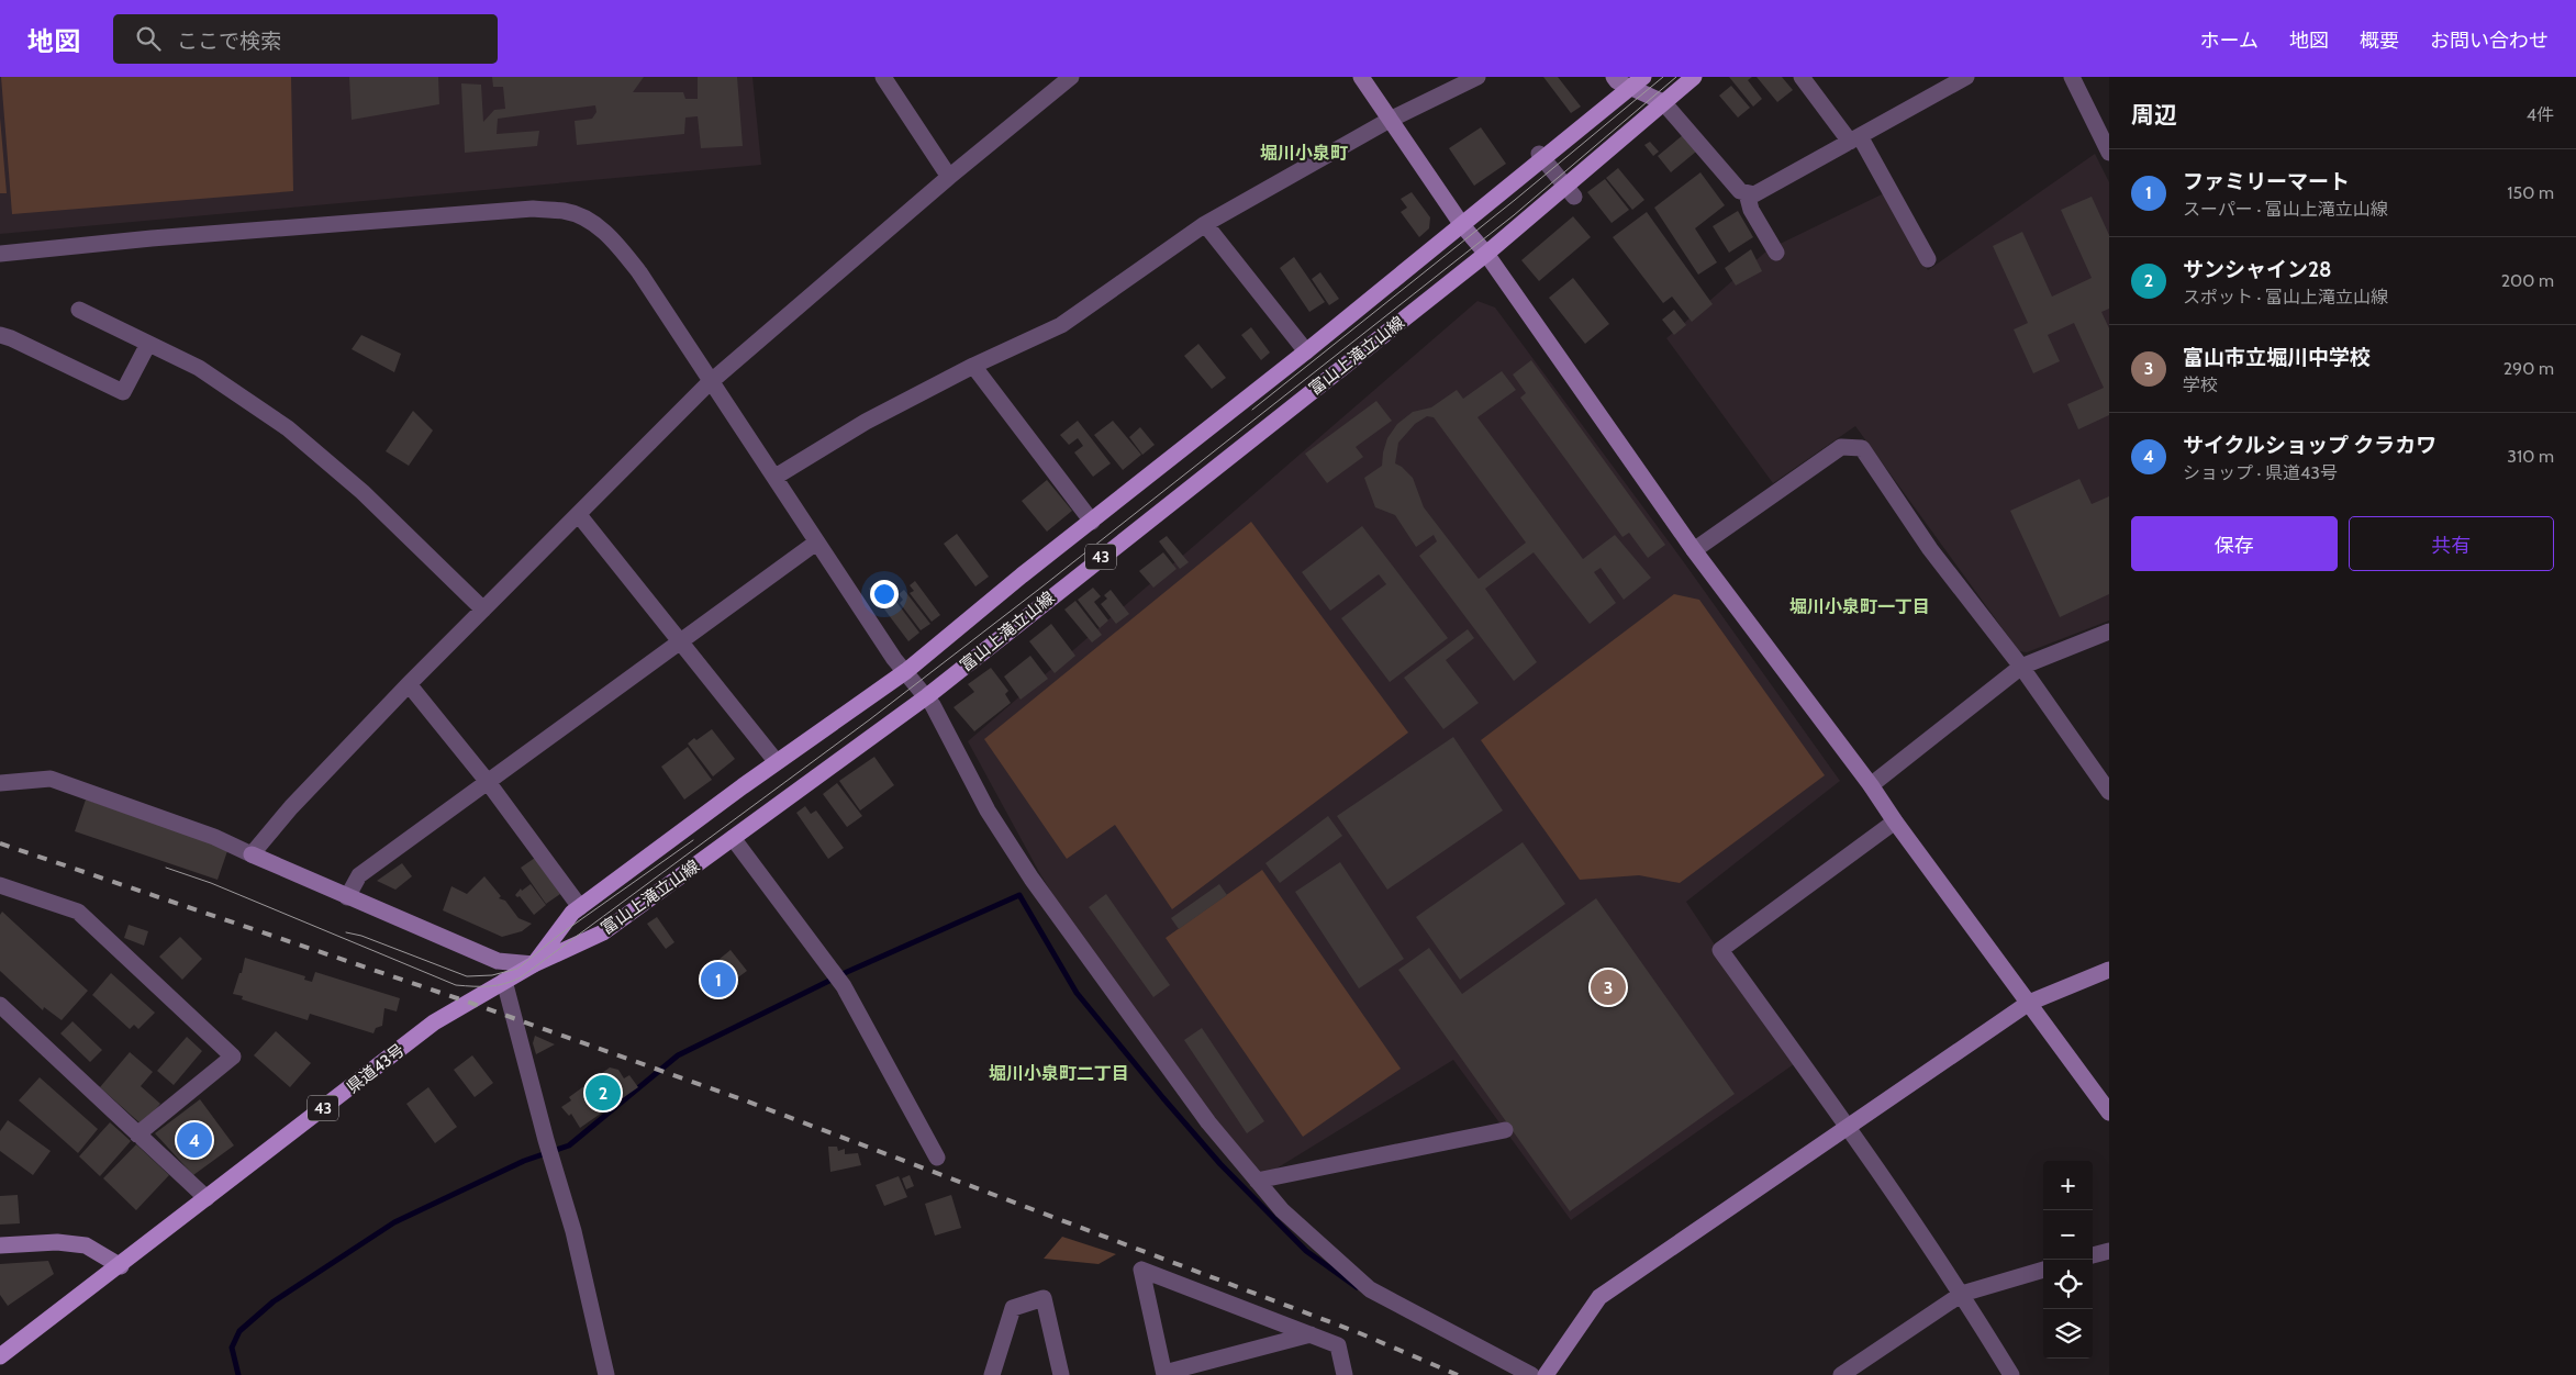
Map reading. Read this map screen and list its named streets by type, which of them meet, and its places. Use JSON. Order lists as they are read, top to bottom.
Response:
{
  "streets": {
    "main road": ["富山上滝立山線", "43", "県道43号"]
  },
  "crossings": [
    ["富山上滝立山線", "県道43号"],
    ["43", "県道43号"]
  ],
  "districts": ["堀川小泉町", "堀川小泉町一丁目", "堀川小泉町二丁目"],
  "page": {
    "header": "地図",
    "search": "ここで検索",
    "nav": [
      "ホーム",
      "地図",
      "概要",
      "お問い合わせ"
    ],
    "heading": ["周辺", "4件"],
    "list": [
      {
        "mark": "1",
        "name": "ファミリーマート",
        "note": "スーパー · 富山上滝立山線",
        "value": "150 m"
      },
      {
        "mark": "2",
        "name": "サンシャイン28",
        "note": "スポット · 富山上滝立山線",
        "value": "200 m"
      },
      {
        "mark": "3",
        "name": "富山市立堀川中学校",
        "note": "学校",
        "value": "290 m"
      },
      {
        "mark": "4",
        "name": "サイクルショップ クラカワ",
        "note": "ショップ · 県道43号",
        "value": "310 m"
      }
    ],
    "buttons": ["保存", "共有"],
    "pins": [
      "1",
      "3",
      "2",
      "4"
    ],
    "map_buttons": ["+", "−"]
  }
}
